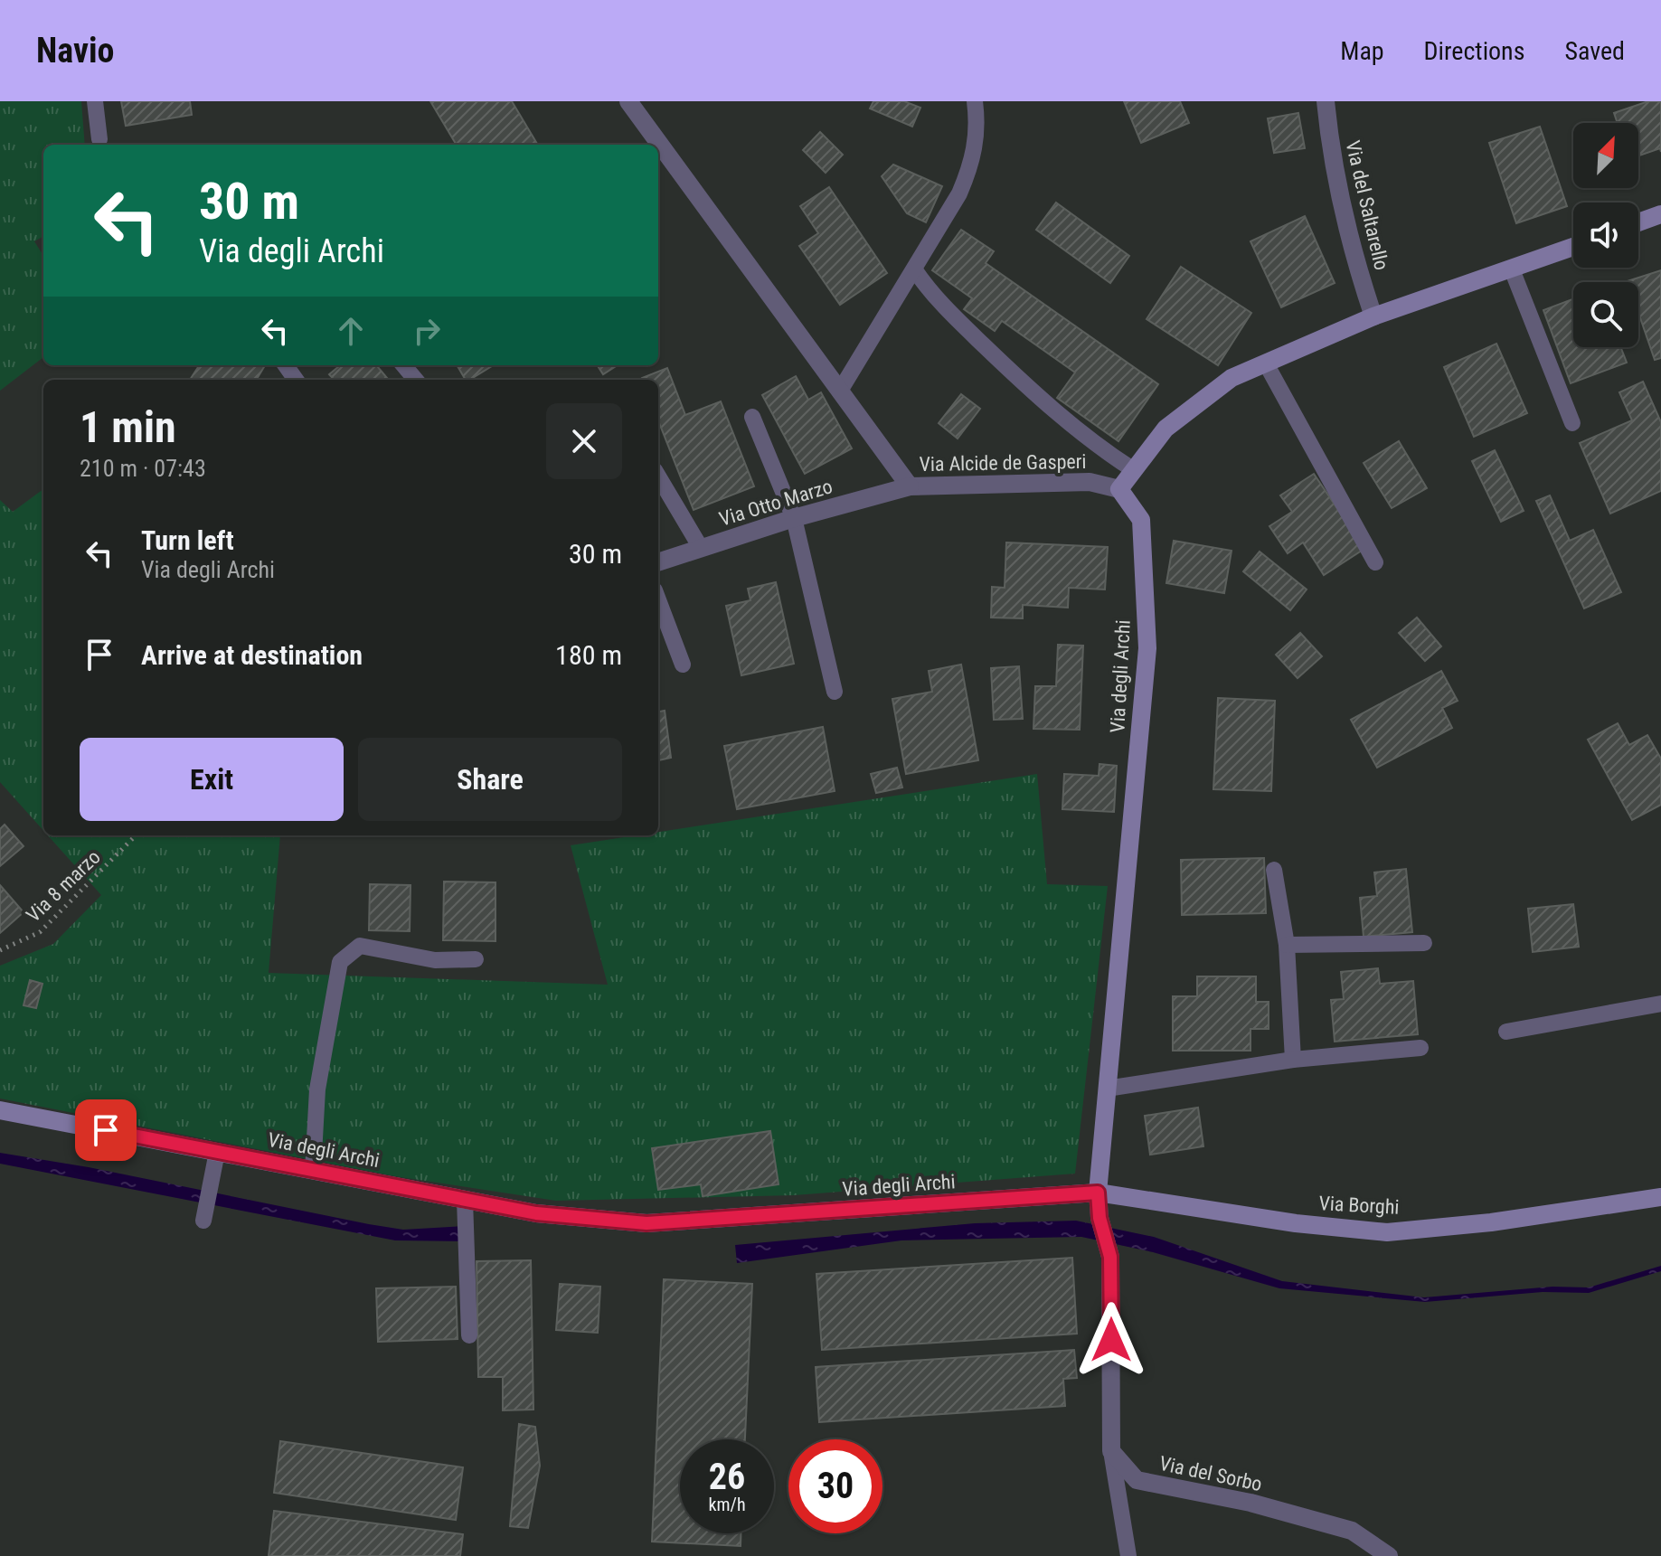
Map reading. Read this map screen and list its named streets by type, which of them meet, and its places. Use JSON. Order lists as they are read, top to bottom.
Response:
{
  "streets": {
    "main road": ["Via degli Archi", "Via Borghi"],
    "street": [
      "Via del Saltarello",
      "Via Alcide de Gasperi",
      "Via Otto Marzo",
      "Via del Sorbo"
    ],
    "path": ["Via 8 marzo"]
  },
  "crossings": [
    ["Via Alcide de Gasperi", "Via Otto Marzo"],
    ["Via Alcide de Gasperi", "Via degli Archi"],
    ["Via degli Archi", "Via Borghi"]
  ],
  "north": "top right",
  "page": {
    "header": "Navio",
    "nav": ["Map", "Directions", "Saved"],
    "turn": ["30 m", "Via degli Archi"],
    "heading": ["1 min", "210 m · 07:43"],
    "list": [
      {
        "name": "Turn left",
        "note": "Via degli Archi",
        "value": "30 m"
      },
      {
        "name": "Arrive at destination",
        "value": "180 m"
      }
    ],
    "buttons": ["Exit", "Share"],
    "speed": "26 km/h",
    "limit": "30"
  }
}
